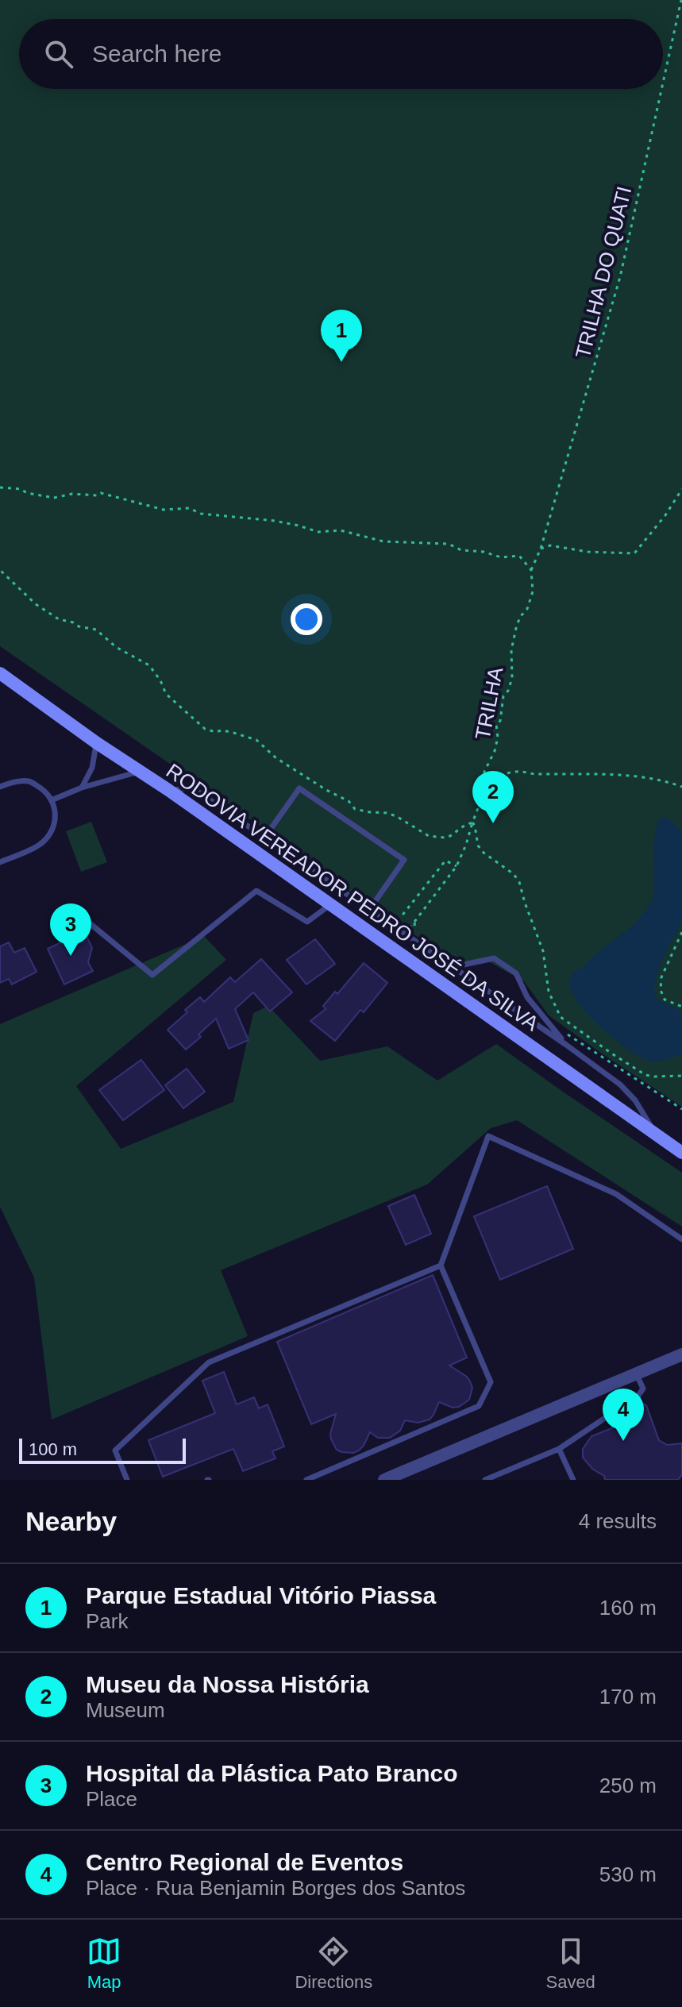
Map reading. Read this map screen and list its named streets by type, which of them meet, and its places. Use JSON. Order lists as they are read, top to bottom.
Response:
{
  "streets": {
    "main road": ["RODOVIA VEREADOR PEDRO JOSÉ DA SILVA"],
    "path": ["TRILHA DO QUATI", "TRILHA"]
  },
  "crossings": [
    ["TRILHA DO QUATI", "TRILHA"]
  ],
  "scale_bar": "100 m",
  "page": {
    "search": "Search here",
    "pins": [
      "1",
      "2",
      "3",
      "4"
    ],
    "scale": "100 m",
    "heading": ["Nearby", "4 results"],
    "list": [
      {
        "mark": "1",
        "name": "Parque Estadual Vitório Piassa",
        "note": "Park",
        "value": "160 m"
      },
      {
        "mark": "2",
        "name": "Museu da Nossa História",
        "note": "Museum",
        "value": "170 m"
      },
      {
        "mark": "3",
        "name": "Hospital da Plástica Pato Branco",
        "note": "Place",
        "value": "250 m"
      },
      {
        "mark": "4",
        "name": "Centro Regional de Eventos",
        "note": "Place · Rua Benjamin Borges dos Santos",
        "value": "530 m"
      }
    ],
    "nav": ["Map", "Directions", "Saved"]
  }
}
